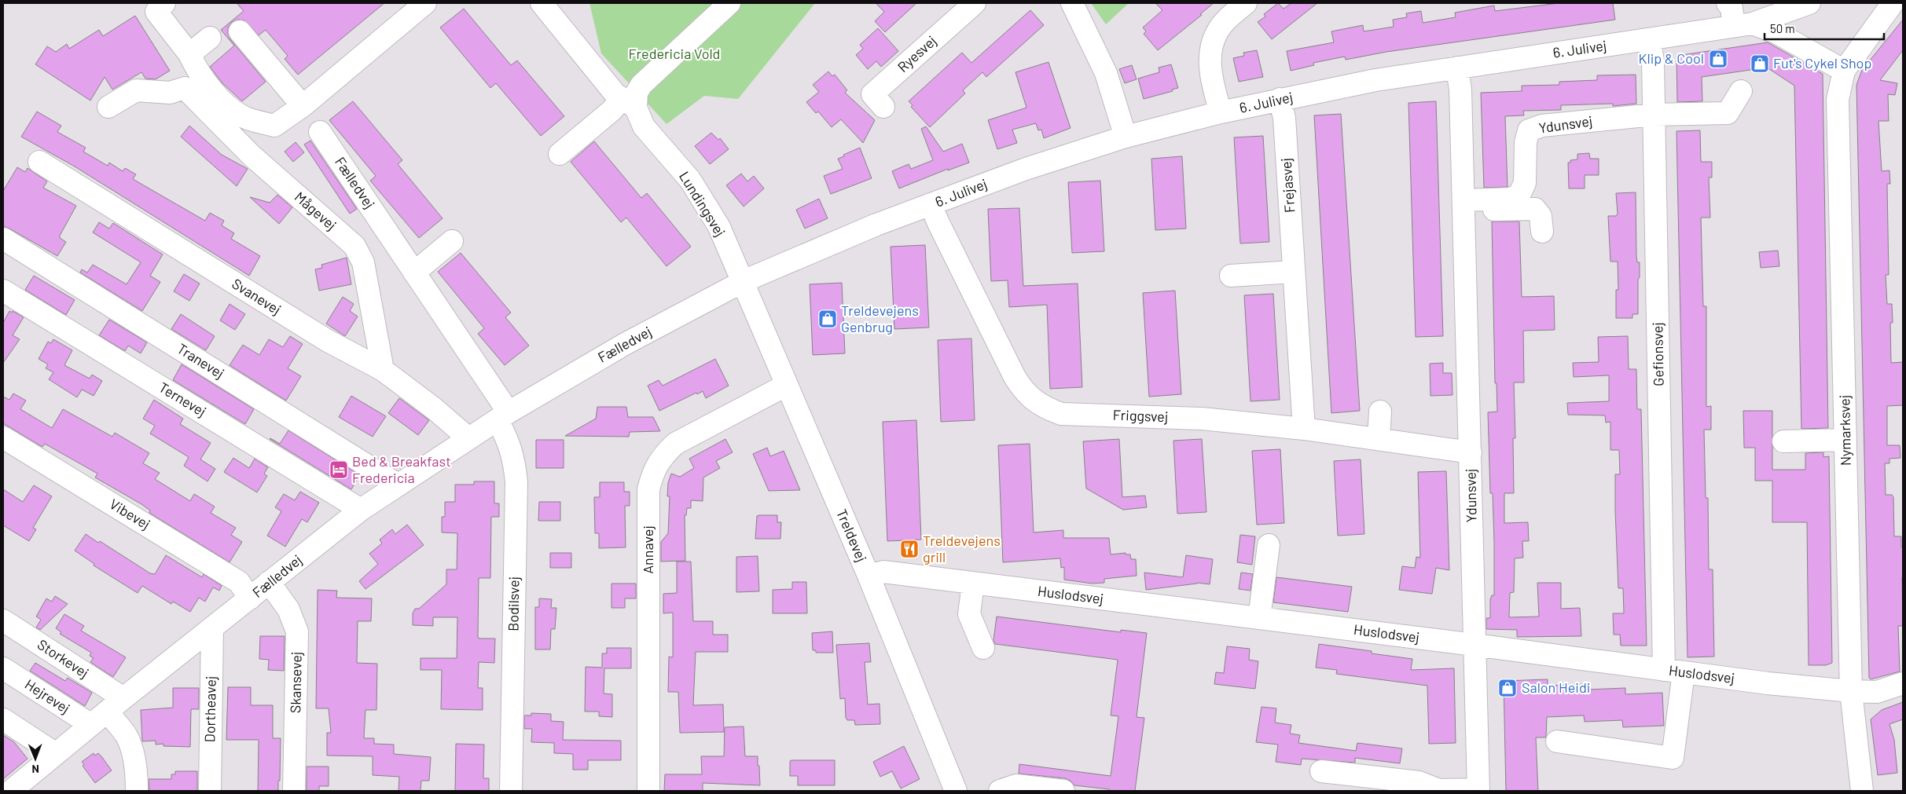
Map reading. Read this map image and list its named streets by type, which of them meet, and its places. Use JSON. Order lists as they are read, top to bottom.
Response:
{
  "streets": {
    "street": [
      "6. Julivej",
      "Ryesvej",
      "Ydunsvej",
      "Fælledvej",
      "Frejasvej",
      "Lundingsvej",
      "Mågevej",
      "Svanevej",
      "Gefionsvej",
      "Tranevej",
      "Ternevej",
      "Friggsvej",
      "Nymarksvej",
      "Vibevej",
      "Treldevej",
      "Annavej",
      "Huslodsvej",
      "Bodilsvej",
      "Storkevej",
      "Skansevej",
      "Hejrevej",
      "Dortheavej"
    ]
  },
  "crossings": [
    ["6. Julivej", "Ydunsvej"],
    ["6. Julivej", "Fælledvej"],
    ["6. Julivej", "Frejasvej"],
    ["6. Julivej", "Lundingsvej"],
    ["6. Julivej", "Gefionsvej"],
    ["6. Julivej", "Friggsvej"],
    ["6. Julivej", "Treldevej"],
    ["Ydunsvej", "Gefionsvej"],
    ["Ydunsvej", "Friggsvej"],
    ["Ydunsvej", "Huslodsvej"],
    ["Fælledvej", "Lundingsvej"],
    ["Fælledvej", "Svanevej"],
    ["Fælledvej", "Tranevej"],
    ["Fælledvej", "Ternevej"],
    ["Fælledvej", "Vibevej"],
    ["Fælledvej", "Treldevej"],
    ["Fælledvej", "Bodilsvej"],
    ["Fælledvej", "Storkevej"],
    ["Fælledvej", "Skansevej"],
    ["Fælledvej", "Hejrevej"],
    ["Fælledvej", "Dortheavej"],
    ["Frejasvej", "Friggsvej"],
    ["Lundingsvej", "Treldevej"],
    ["Mågevej", "Svanevej"],
    ["Gefionsvej", "Huslodsvej"],
    ["Nymarksvej", "Huslodsvej"],
    ["Treldevej", "Annavej"],
    ["Treldevej", "Huslodsvej"]
  ],
  "parks": ["Fredericia Vold"],
  "places": {
    "shop": [
      "Klip & Cool",
      "Fut's Cykel Shop",
      "Treldevejens Genbrug",
      "Salon Heidi"
    ],
    "hotel": ["Bed & Breakfast Fredericia"],
    "restaurant": ["Treldevejens grill"]
  },
  "scale_bar": "50 m",
  "north": "bottom"
}
